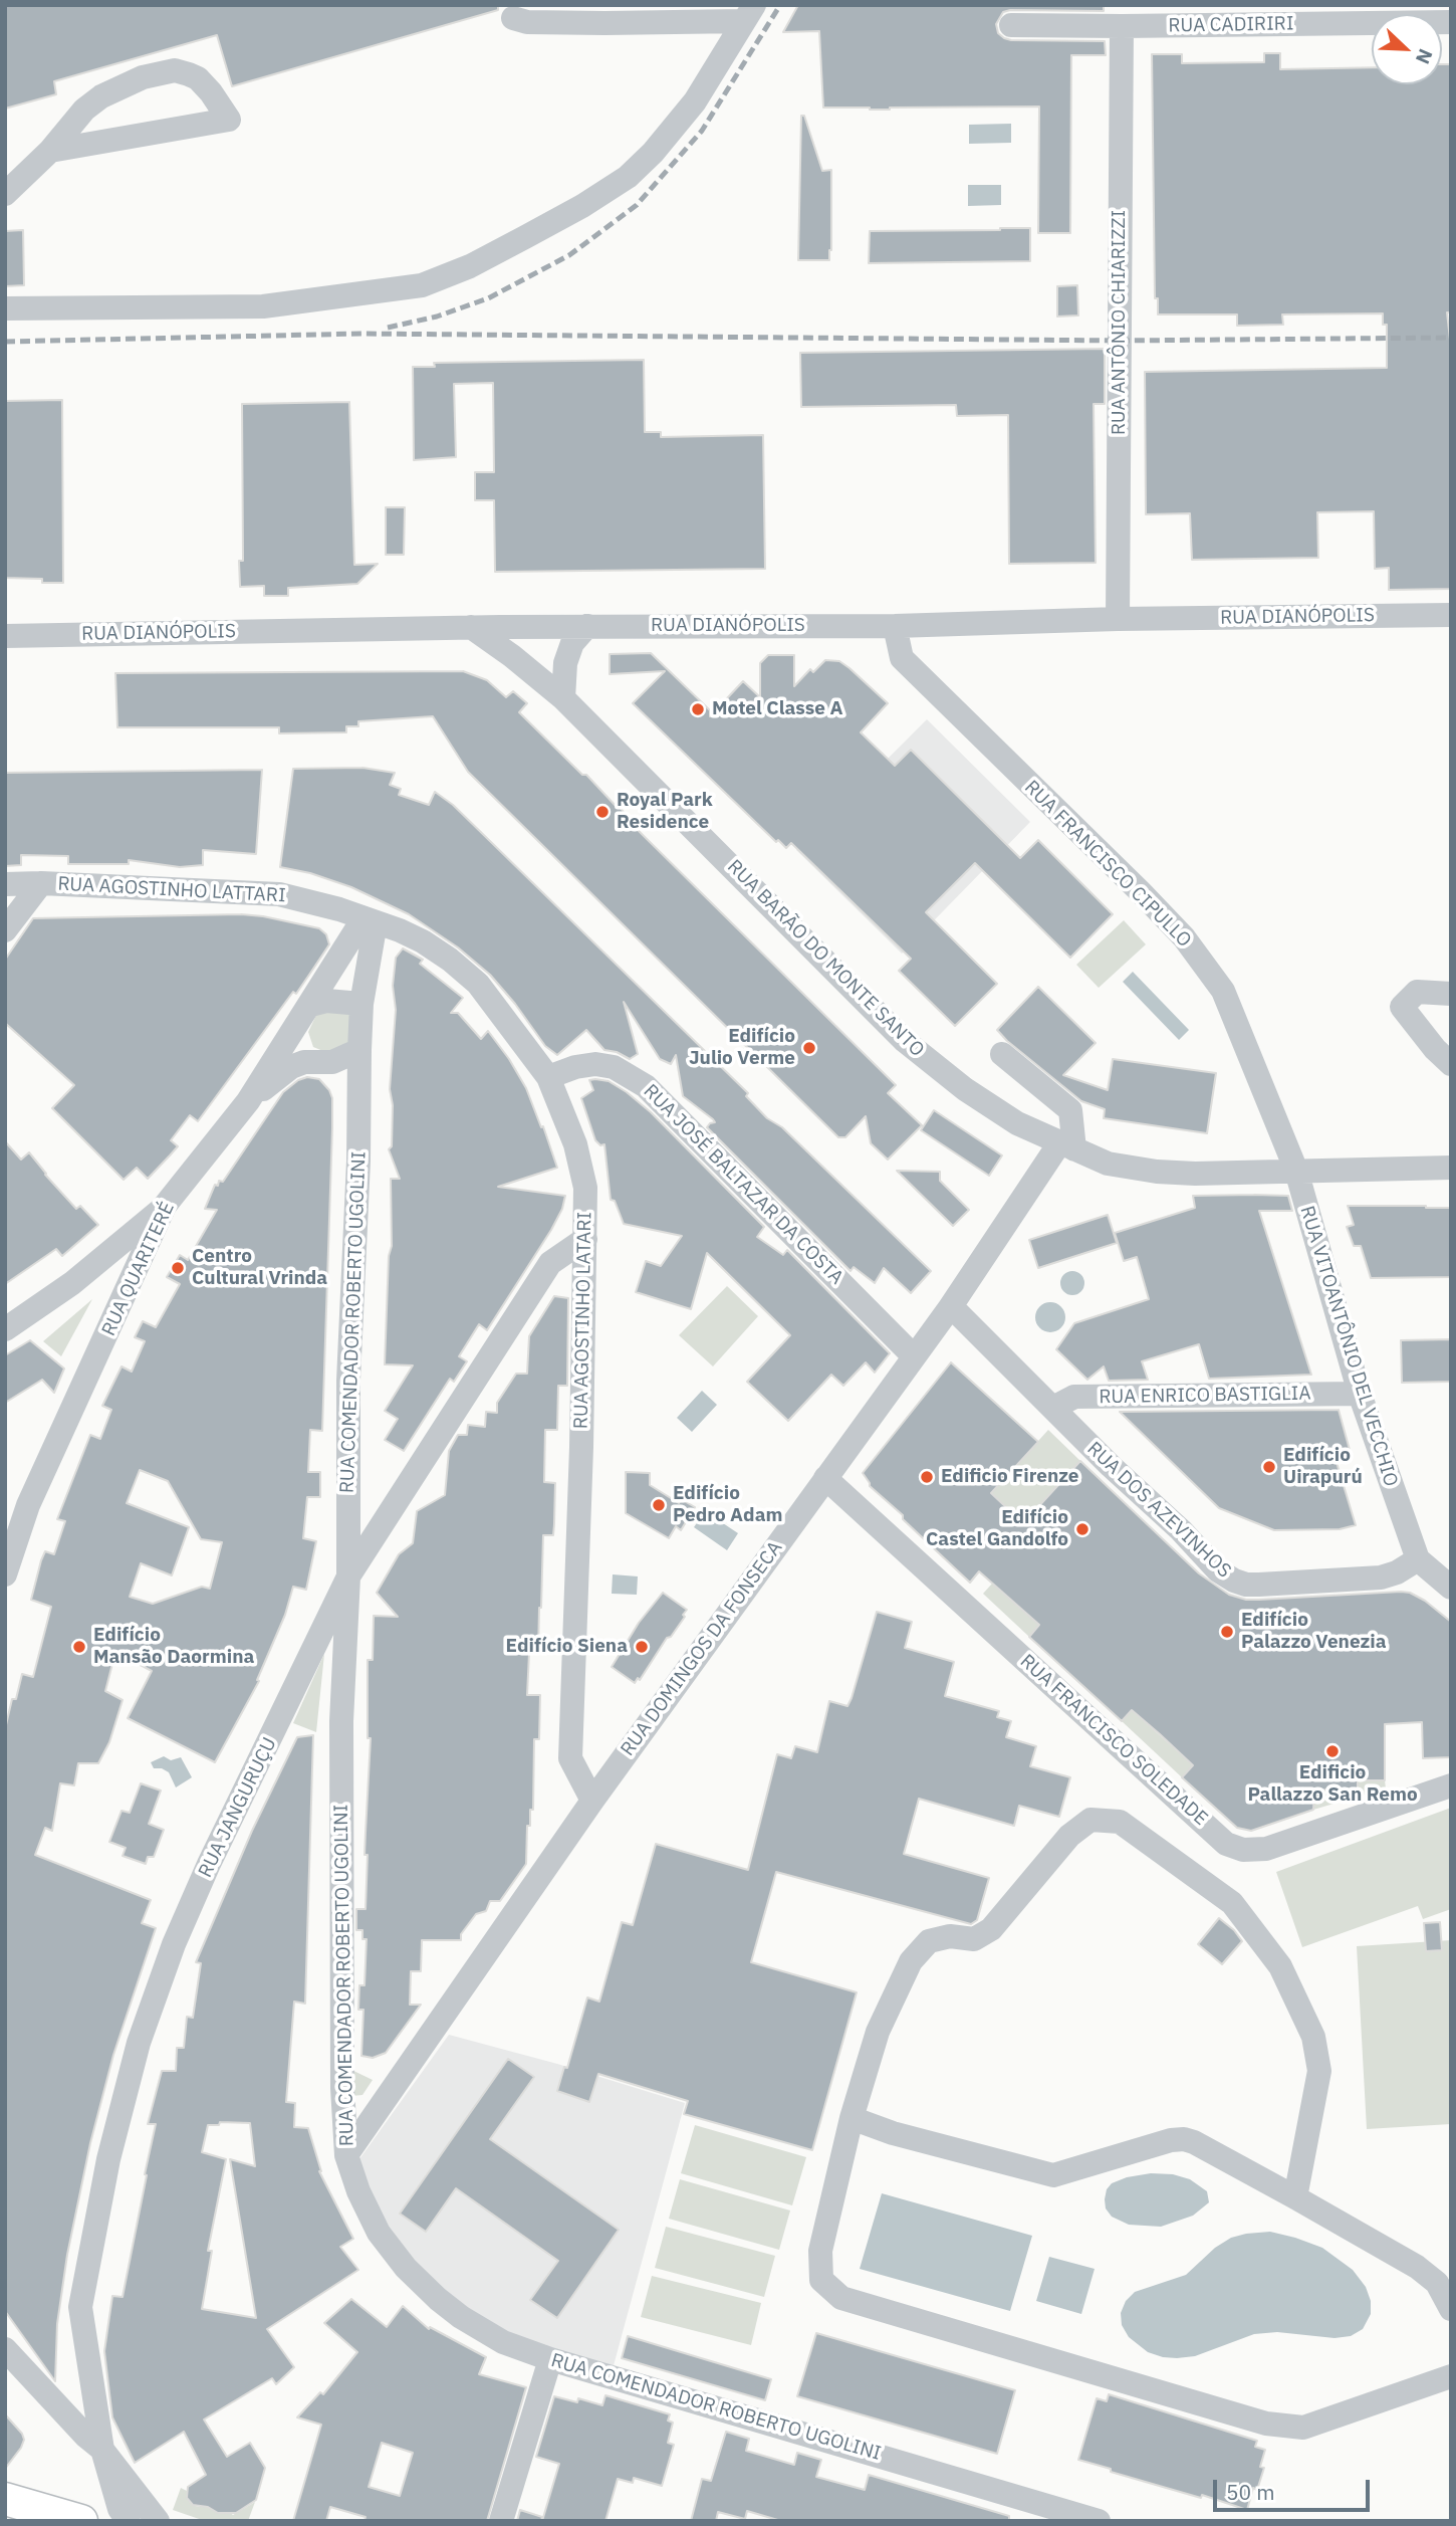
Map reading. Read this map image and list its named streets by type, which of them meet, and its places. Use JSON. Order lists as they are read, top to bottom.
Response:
{
  "streets": {
    "street": [
      "RUA CADIRIRI",
      "RUA ANTÔNIO CHIARIZZI",
      "RUA DIANÓPOLIS",
      "RUA FRANCISCO CIPULLO",
      "RUA AGOSTINHO LATTARI",
      "RUA BARÃO DO MONTE SANTO",
      "RUA JOSÉ BALTAZAR DA COSTA",
      "RUA QUARITERÉ",
      "RUA AGOSTINHO LATARI",
      "RUA COMENDADOR ROBERTO UGOLINI",
      "RUA VITOANTÔNIO DEL VECCHIO",
      "RUA ENRICO BASTIGLIA",
      "RUA DOS AZEVINHOS",
      "RUA DOMINGOS DA FONSECA",
      "RUA FRANCISCO SOLEDADE",
      "RUA JANGURUÇU"
    ]
  },
  "crossings": [
    ["RUA CADIRIRI", "RUA ANTÔNIO CHIARIZZI"],
    ["RUA ANTÔNIO CHIARIZZI", "RUA DIANÓPOLIS"],
    ["RUA DIANÓPOLIS", "RUA FRANCISCO CIPULLO"],
    ["RUA DIANÓPOLIS", "RUA BARÃO DO MONTE SANTO"],
    ["RUA FRANCISCO CIPULLO", "RUA BARÃO DO MONTE SANTO"],
    ["RUA FRANCISCO CIPULLO", "RUA VITOANTÔNIO DEL VECCHIO"],
    ["RUA AGOSTINHO LATTARI", "RUA QUARITERÉ"],
    ["RUA AGOSTINHO LATTARI", "RUA AGOSTINHO LATARI"],
    ["RUA AGOSTINHO LATTARI", "RUA COMENDADOR ROBERTO UGOLINI"],
    ["RUA BARÃO DO MONTE SANTO", "RUA VITOANTÔNIO DEL VECCHIO"],
    ["RUA BARÃO DO MONTE SANTO", "RUA DOMINGOS DA FONSECA"],
    ["RUA JOSÉ BALTAZAR DA COSTA", "RUA AGOSTINHO LATARI"],
    ["RUA JOSÉ BALTAZAR DA COSTA", "RUA DOMINGOS DA FONSECA"],
    ["RUA QUARITERÉ", "RUA AGOSTINHO LATARI"],
    ["RUA QUARITERÉ", "RUA COMENDADOR ROBERTO UGOLINI"],
    ["RUA AGOSTINHO LATARI", "RUA COMENDADOR ROBERTO UGOLINI"],
    ["RUA AGOSTINHO LATARI", "RUA DOMINGOS DA FONSECA"],
    ["RUA AGOSTINHO LATARI", "RUA JANGURUÇU"],
    ["RUA COMENDADOR ROBERTO UGOLINI", "RUA DOMINGOS DA FONSECA"],
    ["RUA COMENDADOR ROBERTO UGOLINI", "RUA JANGURUÇU"],
    ["RUA VITOANTÔNIO DEL VECCHIO", "RUA ENRICO BASTIGLIA"],
    ["RUA VITOANTÔNIO DEL VECCHIO", "RUA DOS AZEVINHOS"],
    ["RUA ENRICO BASTIGLIA", "RUA DOS AZEVINHOS"],
    ["RUA DOS AZEVINHOS", "RUA DOMINGOS DA FONSECA"],
    ["RUA DOMINGOS DA FONSECA", "RUA FRANCISCO SOLEDADE"]
  ],
  "places": [
    "Motel Classe A",
    "Royal Park Residence",
    "Edifício Julio Verme",
    "Centro Cultural Vrinda",
    "Edifício Uirapurú",
    "Edificio Firenze",
    "Edifício Pedro Adam",
    "Edifício Castel Gandolfo",
    "Edifício Palazzo Venezia",
    "Edifício Mansão Daormina",
    "Edifício Siena",
    "Edificio Pallazzo San Remo"
  ],
  "scale_bar": "50 m",
  "north": "bottom right"
}
